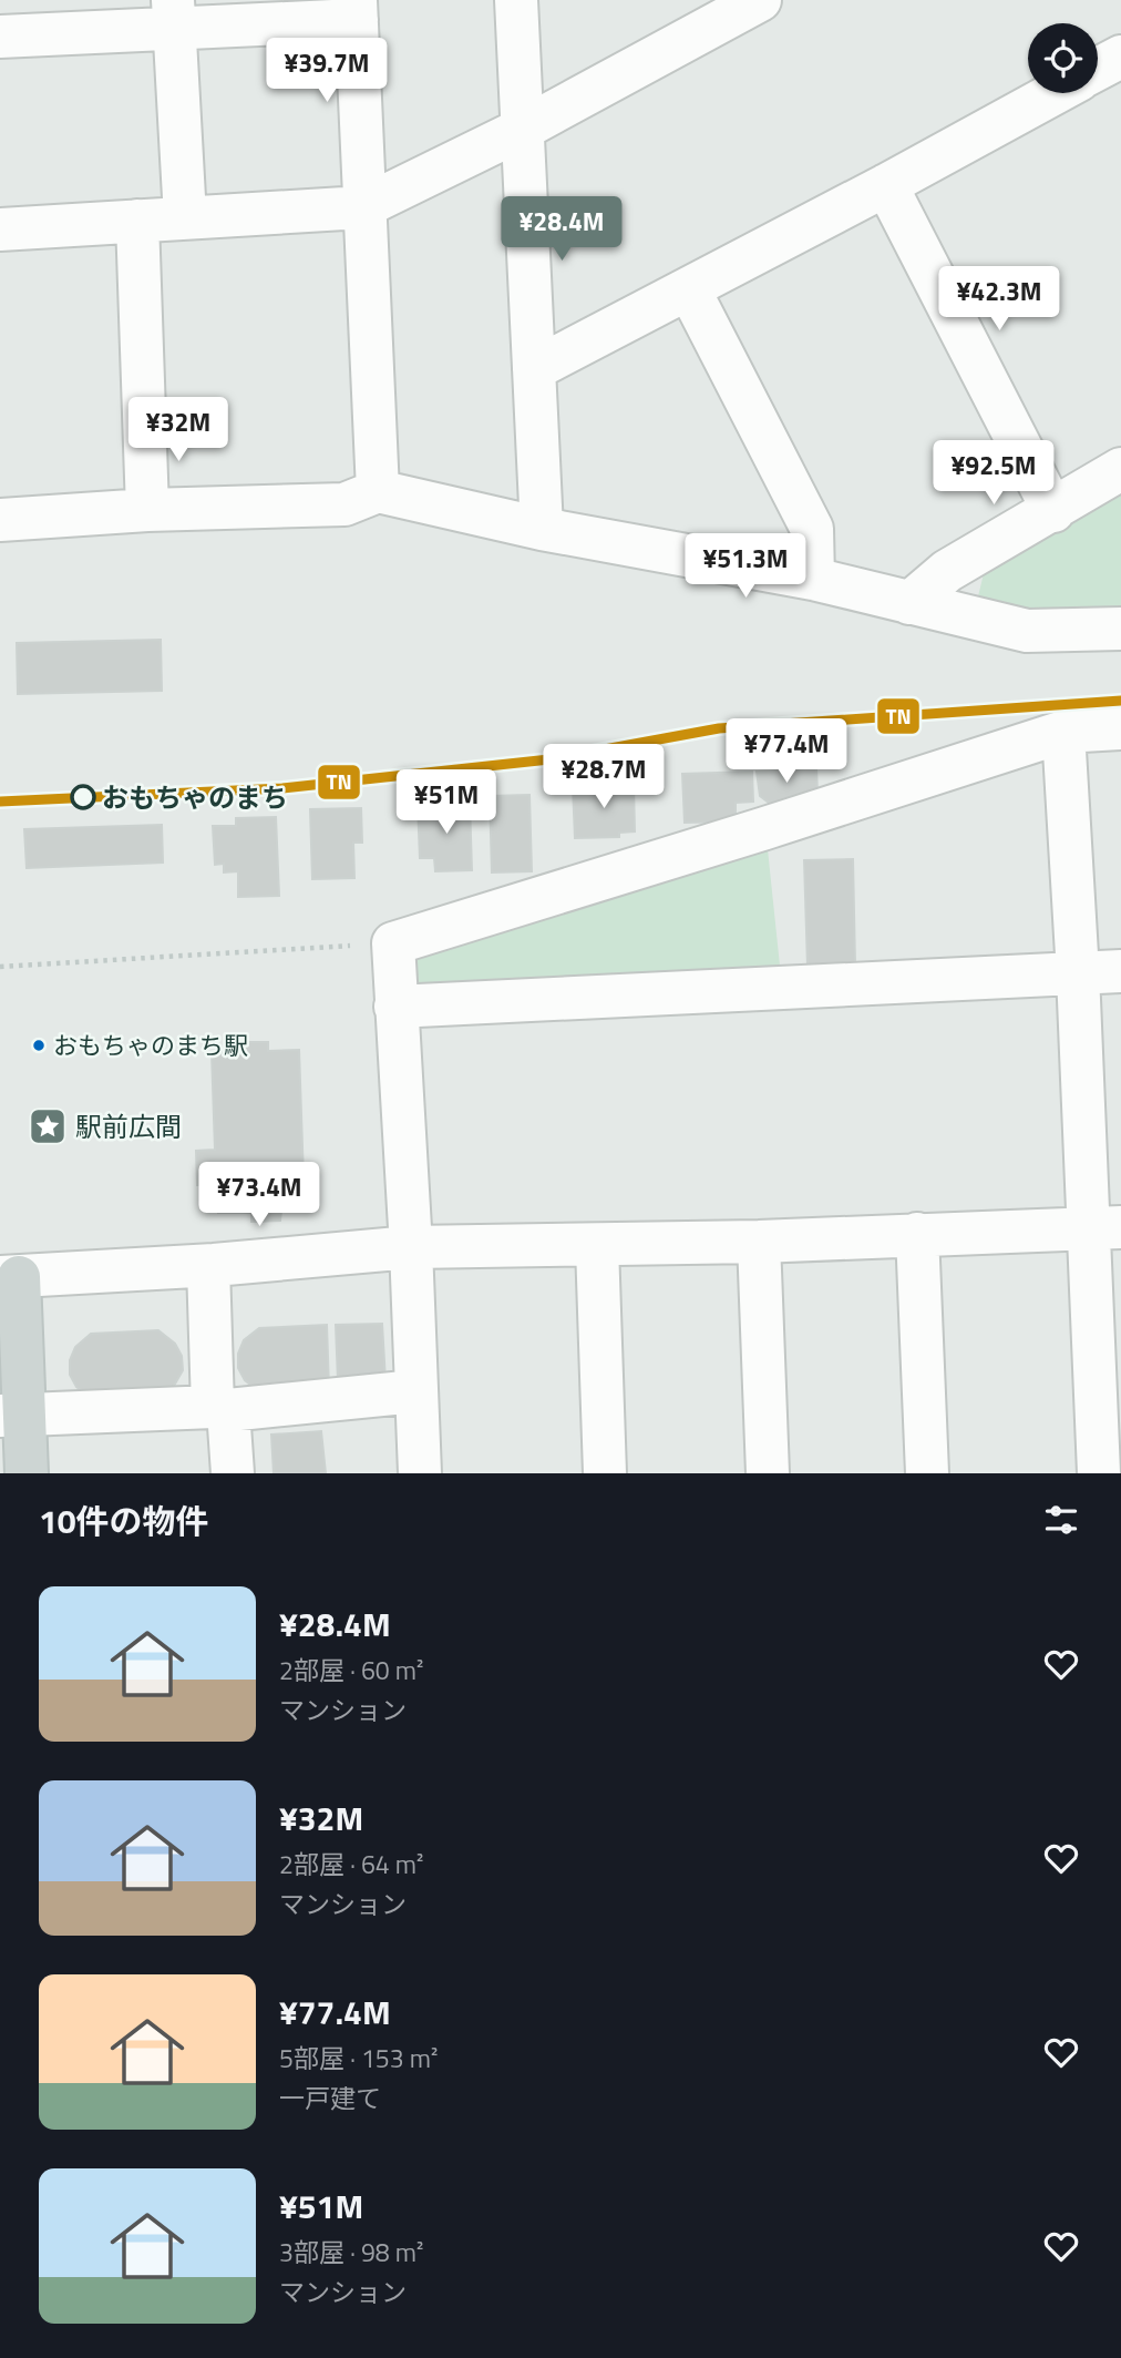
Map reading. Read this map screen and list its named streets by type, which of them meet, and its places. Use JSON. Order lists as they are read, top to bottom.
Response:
{
  "places": {
    "other": ["おもちゃのまち", "おもちゃのまち駅"],
    "place": ["駅前広間"]
  },
  "lines": ["transit line TN"],
  "page": {
    "price": [
      "¥39.7M",
      "¥28.4M",
      "¥42.3M",
      "¥32M",
      "¥92.5M",
      "¥51.3M",
      "¥77.4M",
      "¥28.7M",
      "¥51M",
      "¥73.4M"
    ],
    "heading": "10件の物件",
    "list": [
      {
        "name": "¥28.4M",
        "note": "2部屋 · 60 m² · マンション"
      },
      {
        "name": "¥32M",
        "note": "2部屋 · 64 m² · マンション"
      },
      {
        "name": "¥77.4M",
        "note": "5部屋 · 153 m² · 一戸建て"
      },
      {
        "name": "¥51M",
        "note": "3部屋 · 98 m² · マンション"
      }
    ]
  }
}
